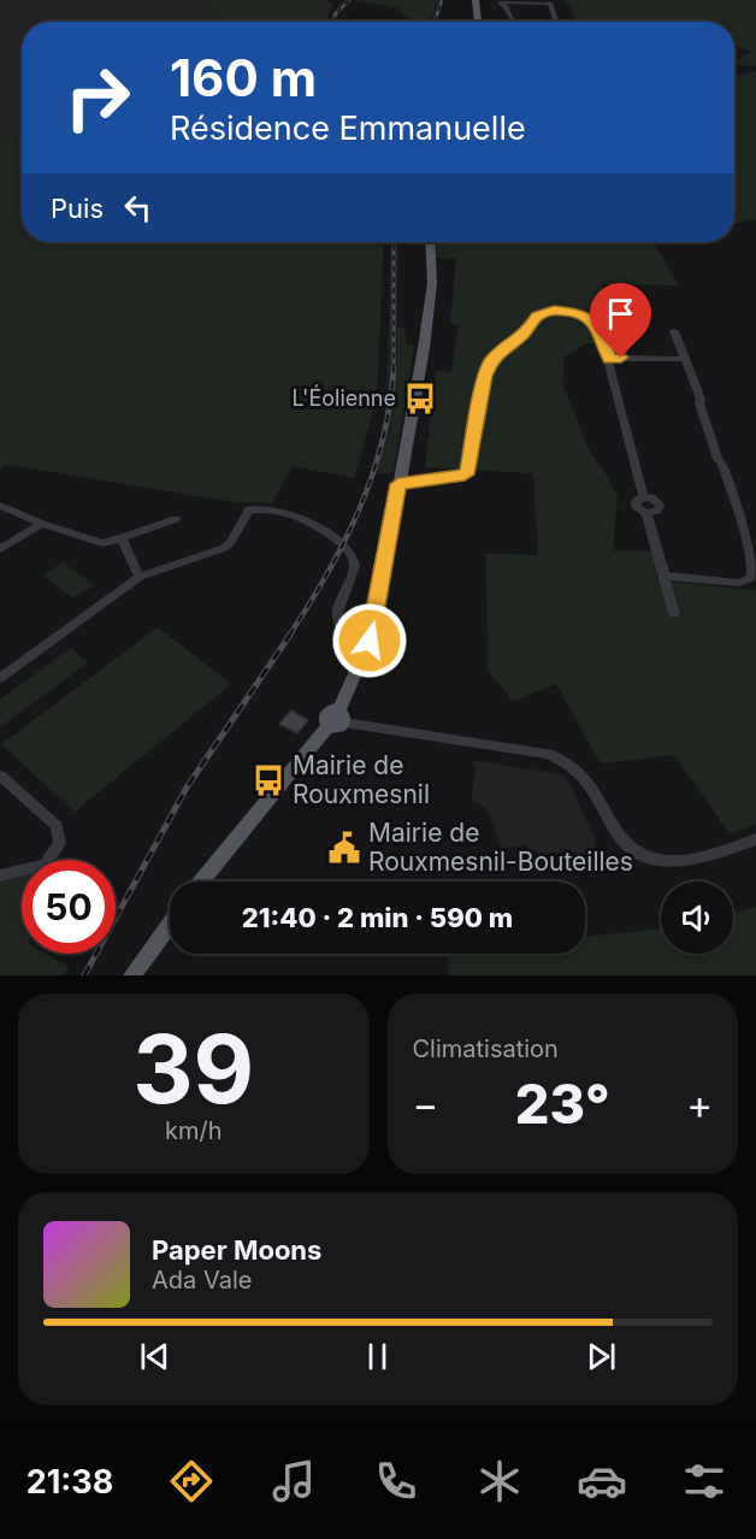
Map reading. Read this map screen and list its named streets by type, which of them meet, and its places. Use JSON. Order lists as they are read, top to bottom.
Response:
{
  "places": {
    "bus stop": ["L'Éolienne", "Mairie de Rouxmesnil"],
    "public building": ["Mairie de Rouxmesnil-Bouteilles"]
  },
  "page": {
    "turn": ["160 m", "Résidence Emmanuelle"],
    "then": "Puis",
    "limit": "50",
    "trip": "21:40 · 2 min · 590 m",
    "tile": [
      ["39", "km/h"],
      "Climatisation"
    ],
    "heat": ["−", "23°", "+"],
    "song": ["Paper Moons", "Ada Vale"],
    "tabs": "21:38"
  }
}
